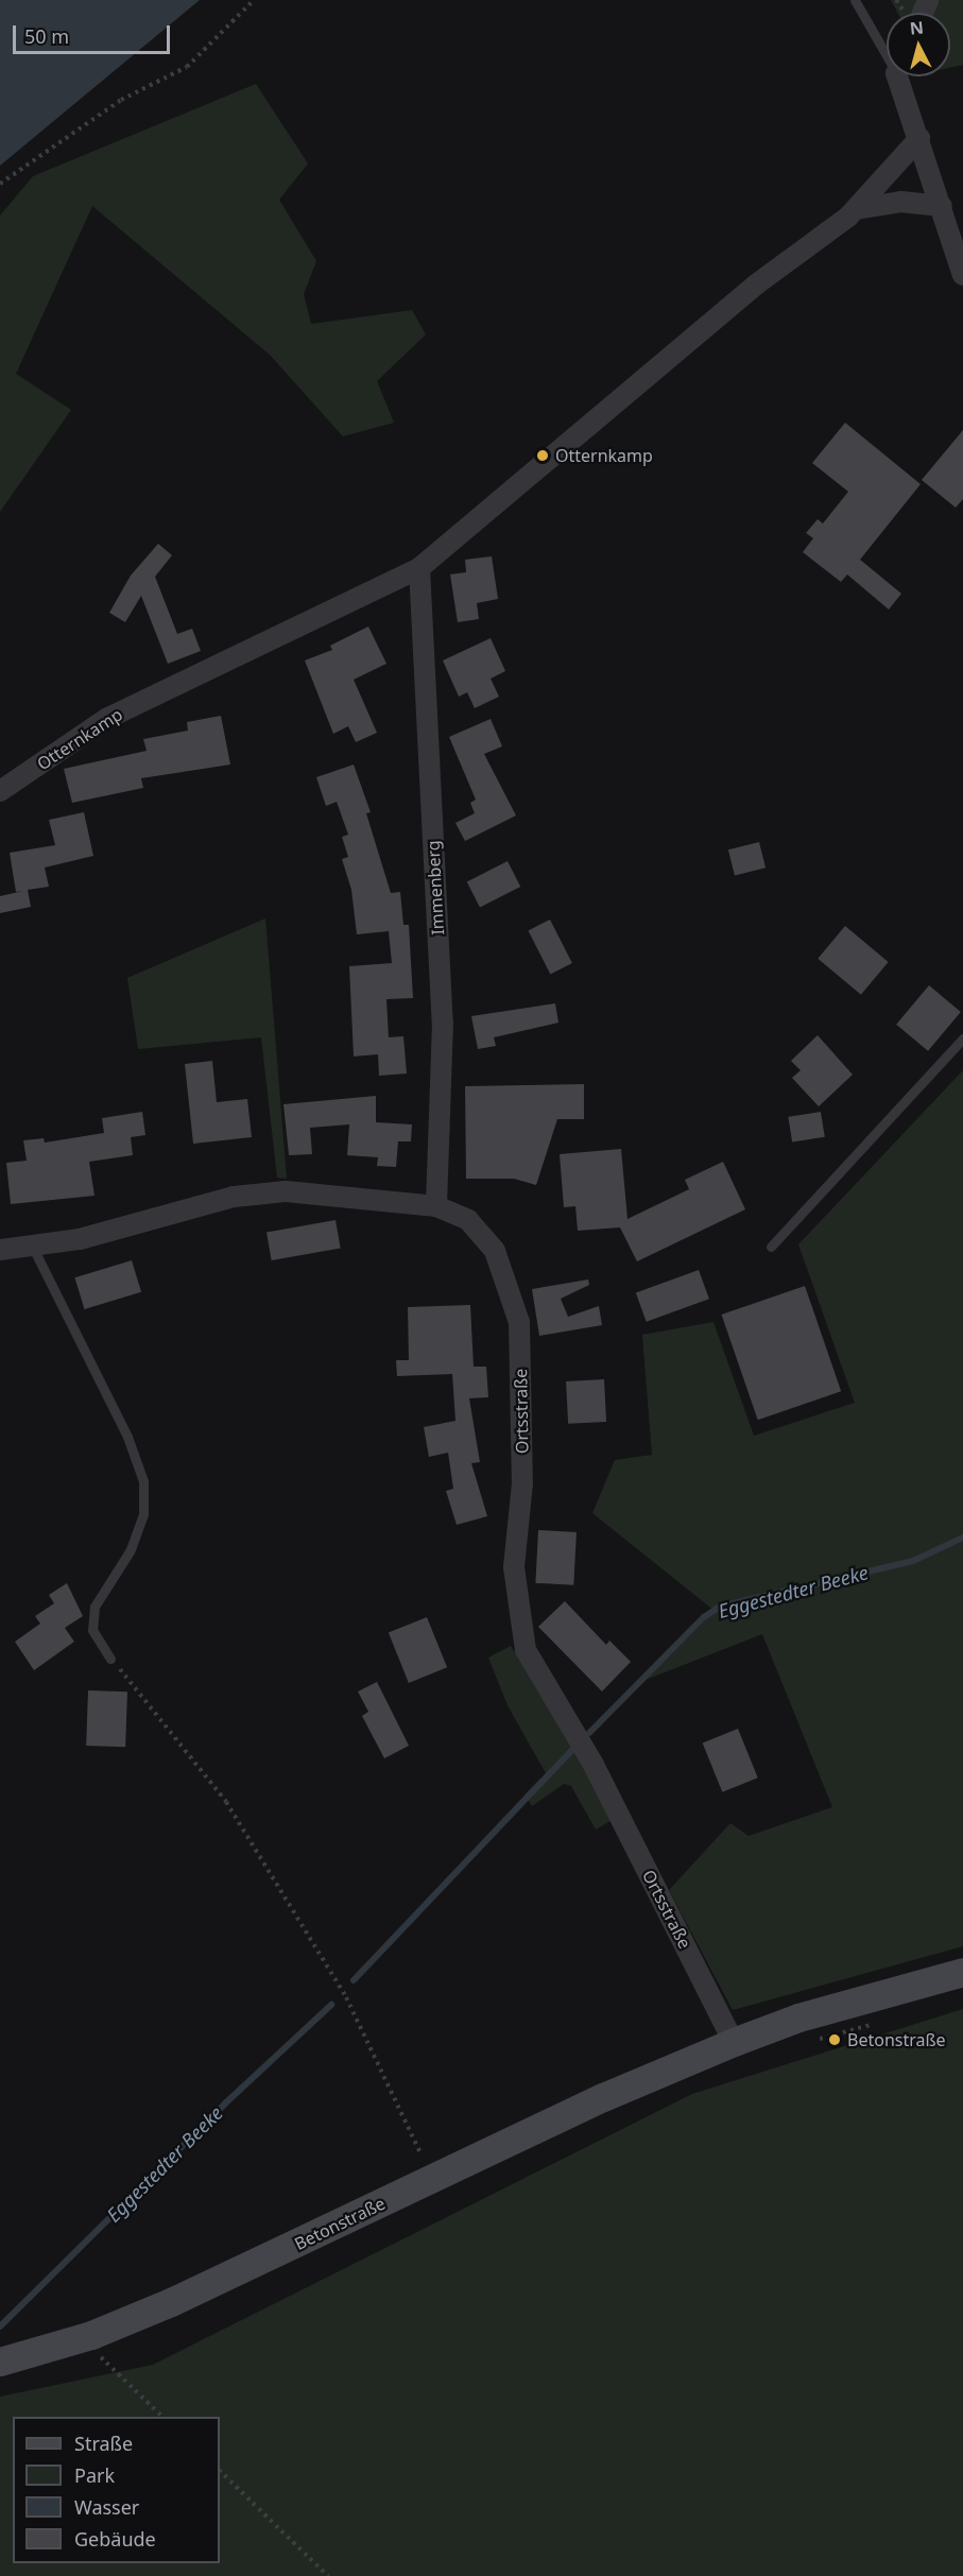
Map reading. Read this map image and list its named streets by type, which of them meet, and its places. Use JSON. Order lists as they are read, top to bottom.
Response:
{
  "streets": {
    "main road": ["Betonstraße"],
    "street": ["Otternkamp", "Immenberg", "Ortsstraße"]
  },
  "crossings": [
    ["Otternkamp", "Immenberg"],
    ["Immenberg", "Ortsstraße"],
    ["Ortsstraße", "Betonstraße"]
  ],
  "water": ["Eggestedter Beeke"],
  "places": ["Otternkamp", "Betonstraße"],
  "legend": [
    "Straße",
    "Park",
    "Wasser",
    "Gebäude"
  ],
  "scale_bar": "50 m",
  "north": "top"
}
